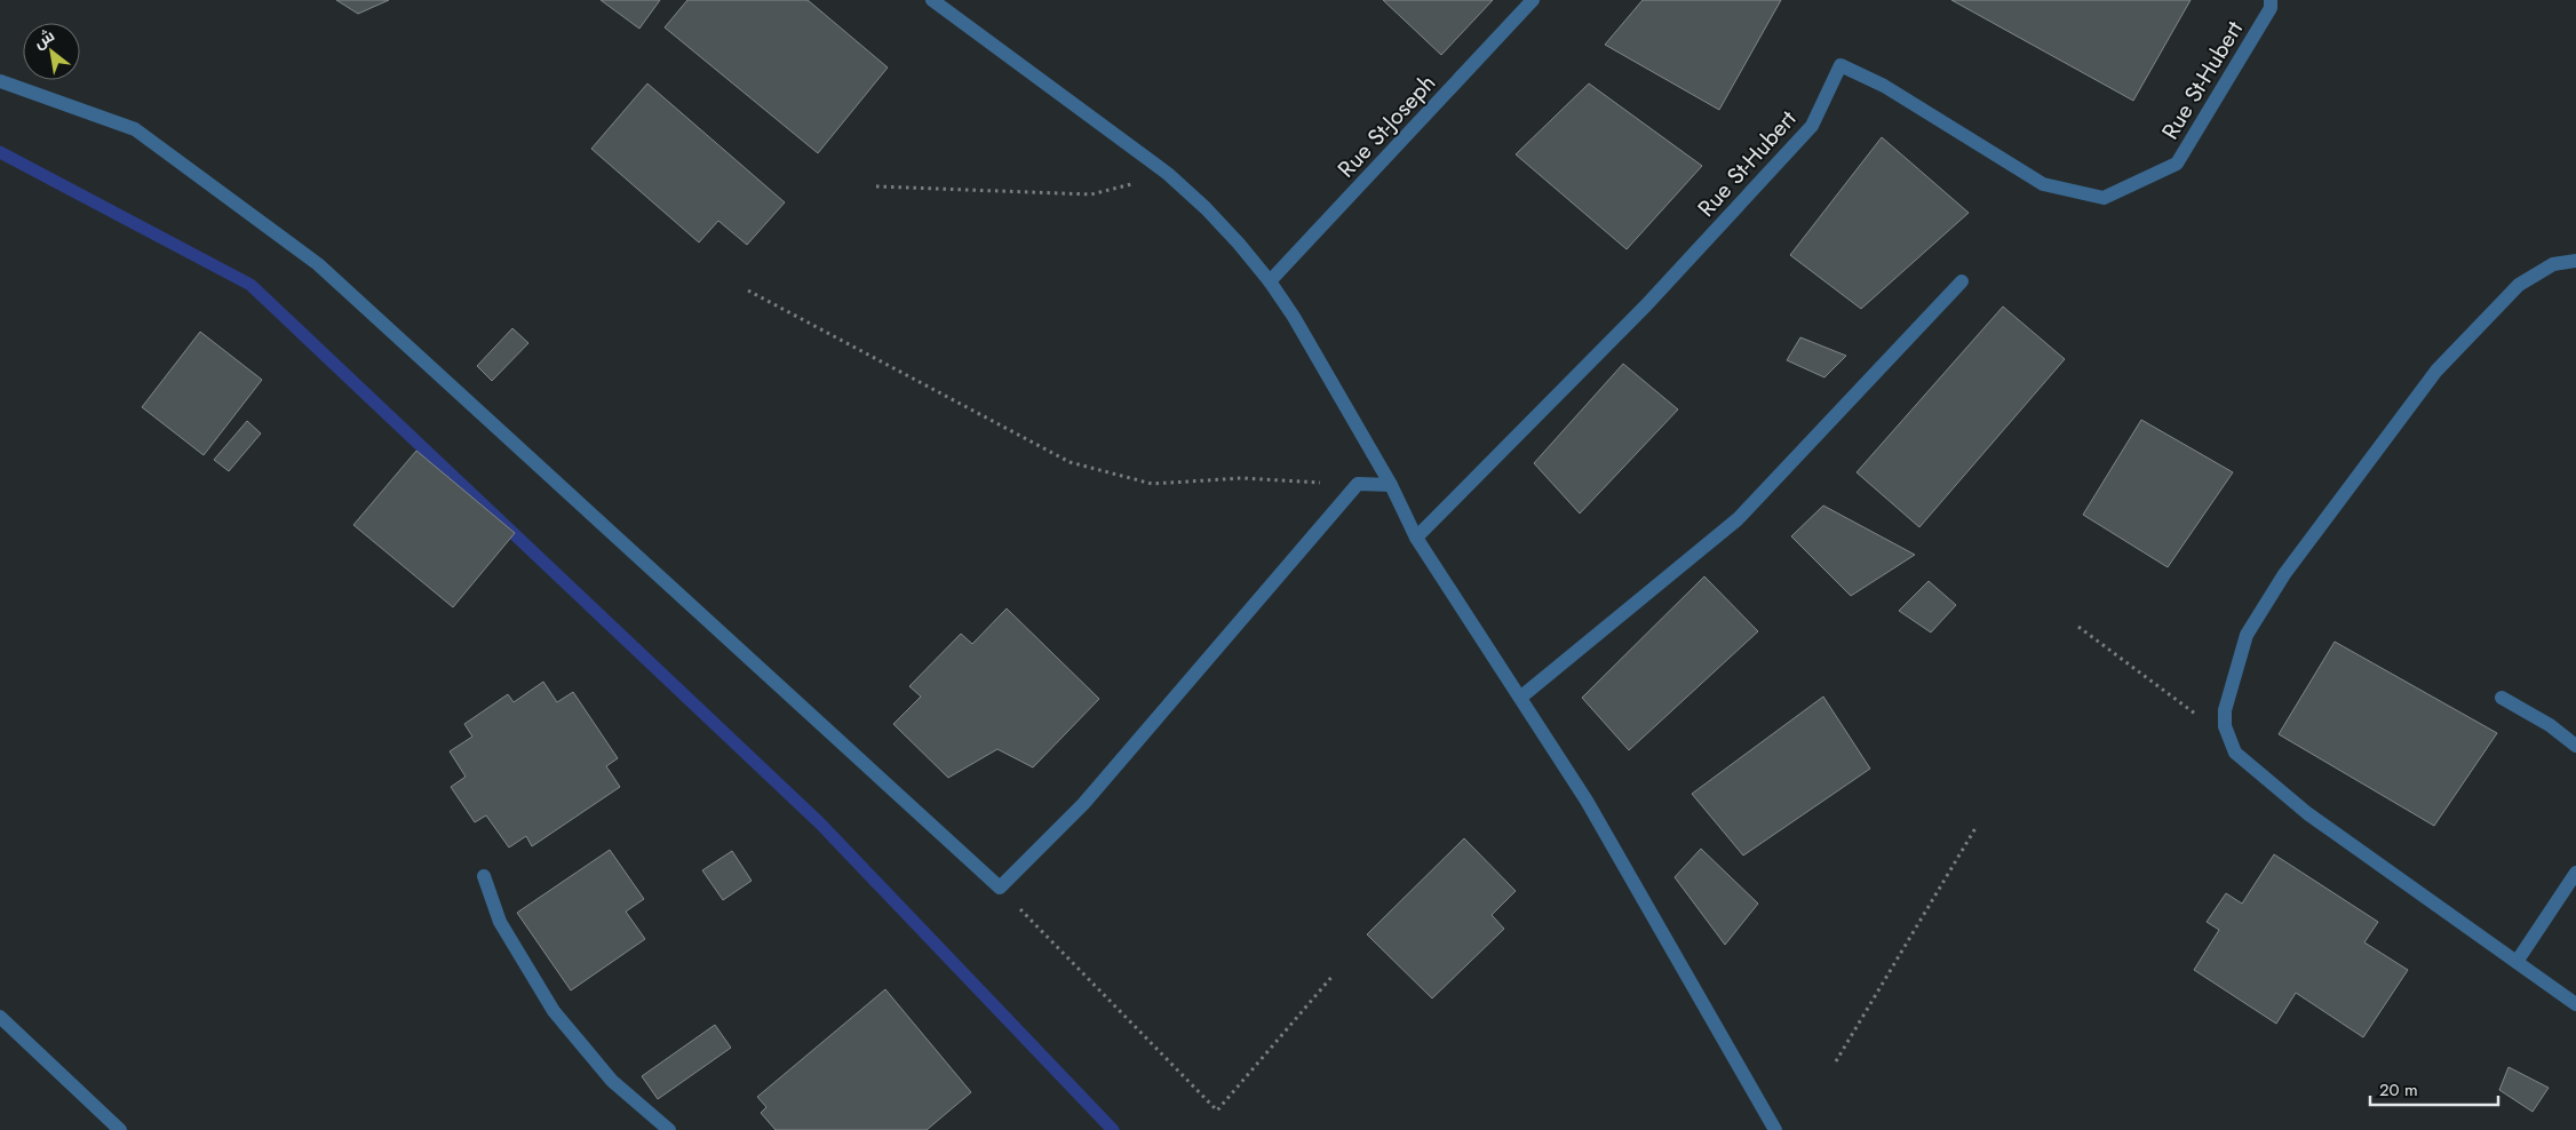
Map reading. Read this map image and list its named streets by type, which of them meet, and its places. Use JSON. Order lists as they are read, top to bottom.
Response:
{
  "streets": {
    "street": ["Rue St-Hubert", "Rue St-Joseph"]
  },
  "scale_bar": "20 m",
  "north": "top left"
}
